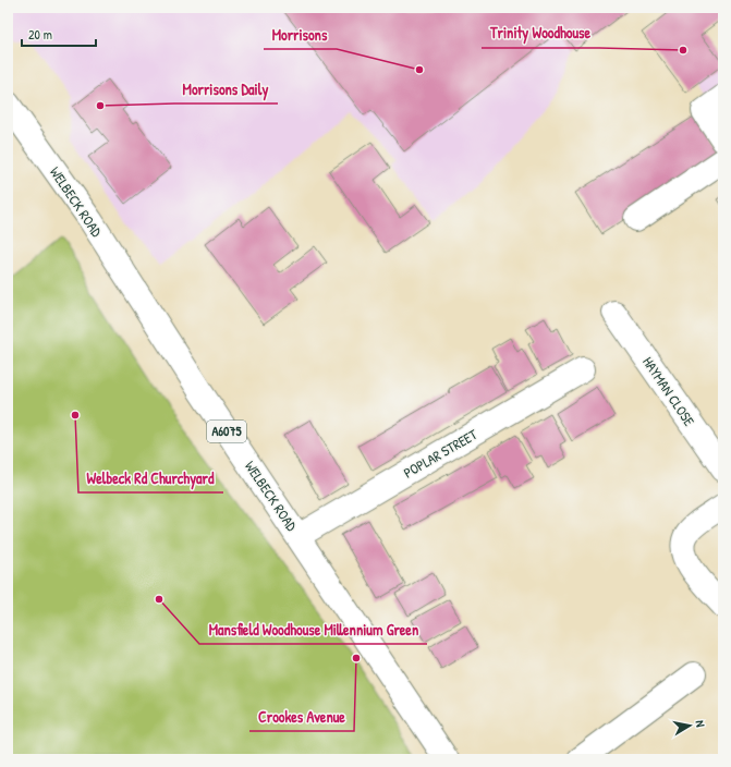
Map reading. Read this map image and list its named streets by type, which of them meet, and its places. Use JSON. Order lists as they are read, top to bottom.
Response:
{
  "streets": {
    "street": [
      "WELBECK ROAD",
      "HAYMAN CLOSE",
      "A6075",
      "POPLAR STREET"
    ]
  },
  "crossings": [
    ["WELBECK ROAD", "POPLAR STREET"]
  ],
  "places": [
    "Trinity Woodhouse",
    "Morrisons",
    "Morrisons Daily",
    "Welbeck Rd Churchyard",
    "Mansfield Woodhouse Millennium Green",
    "Crookes Avenue"
  ],
  "scale_bar": "20 m",
  "north": "right"
}
